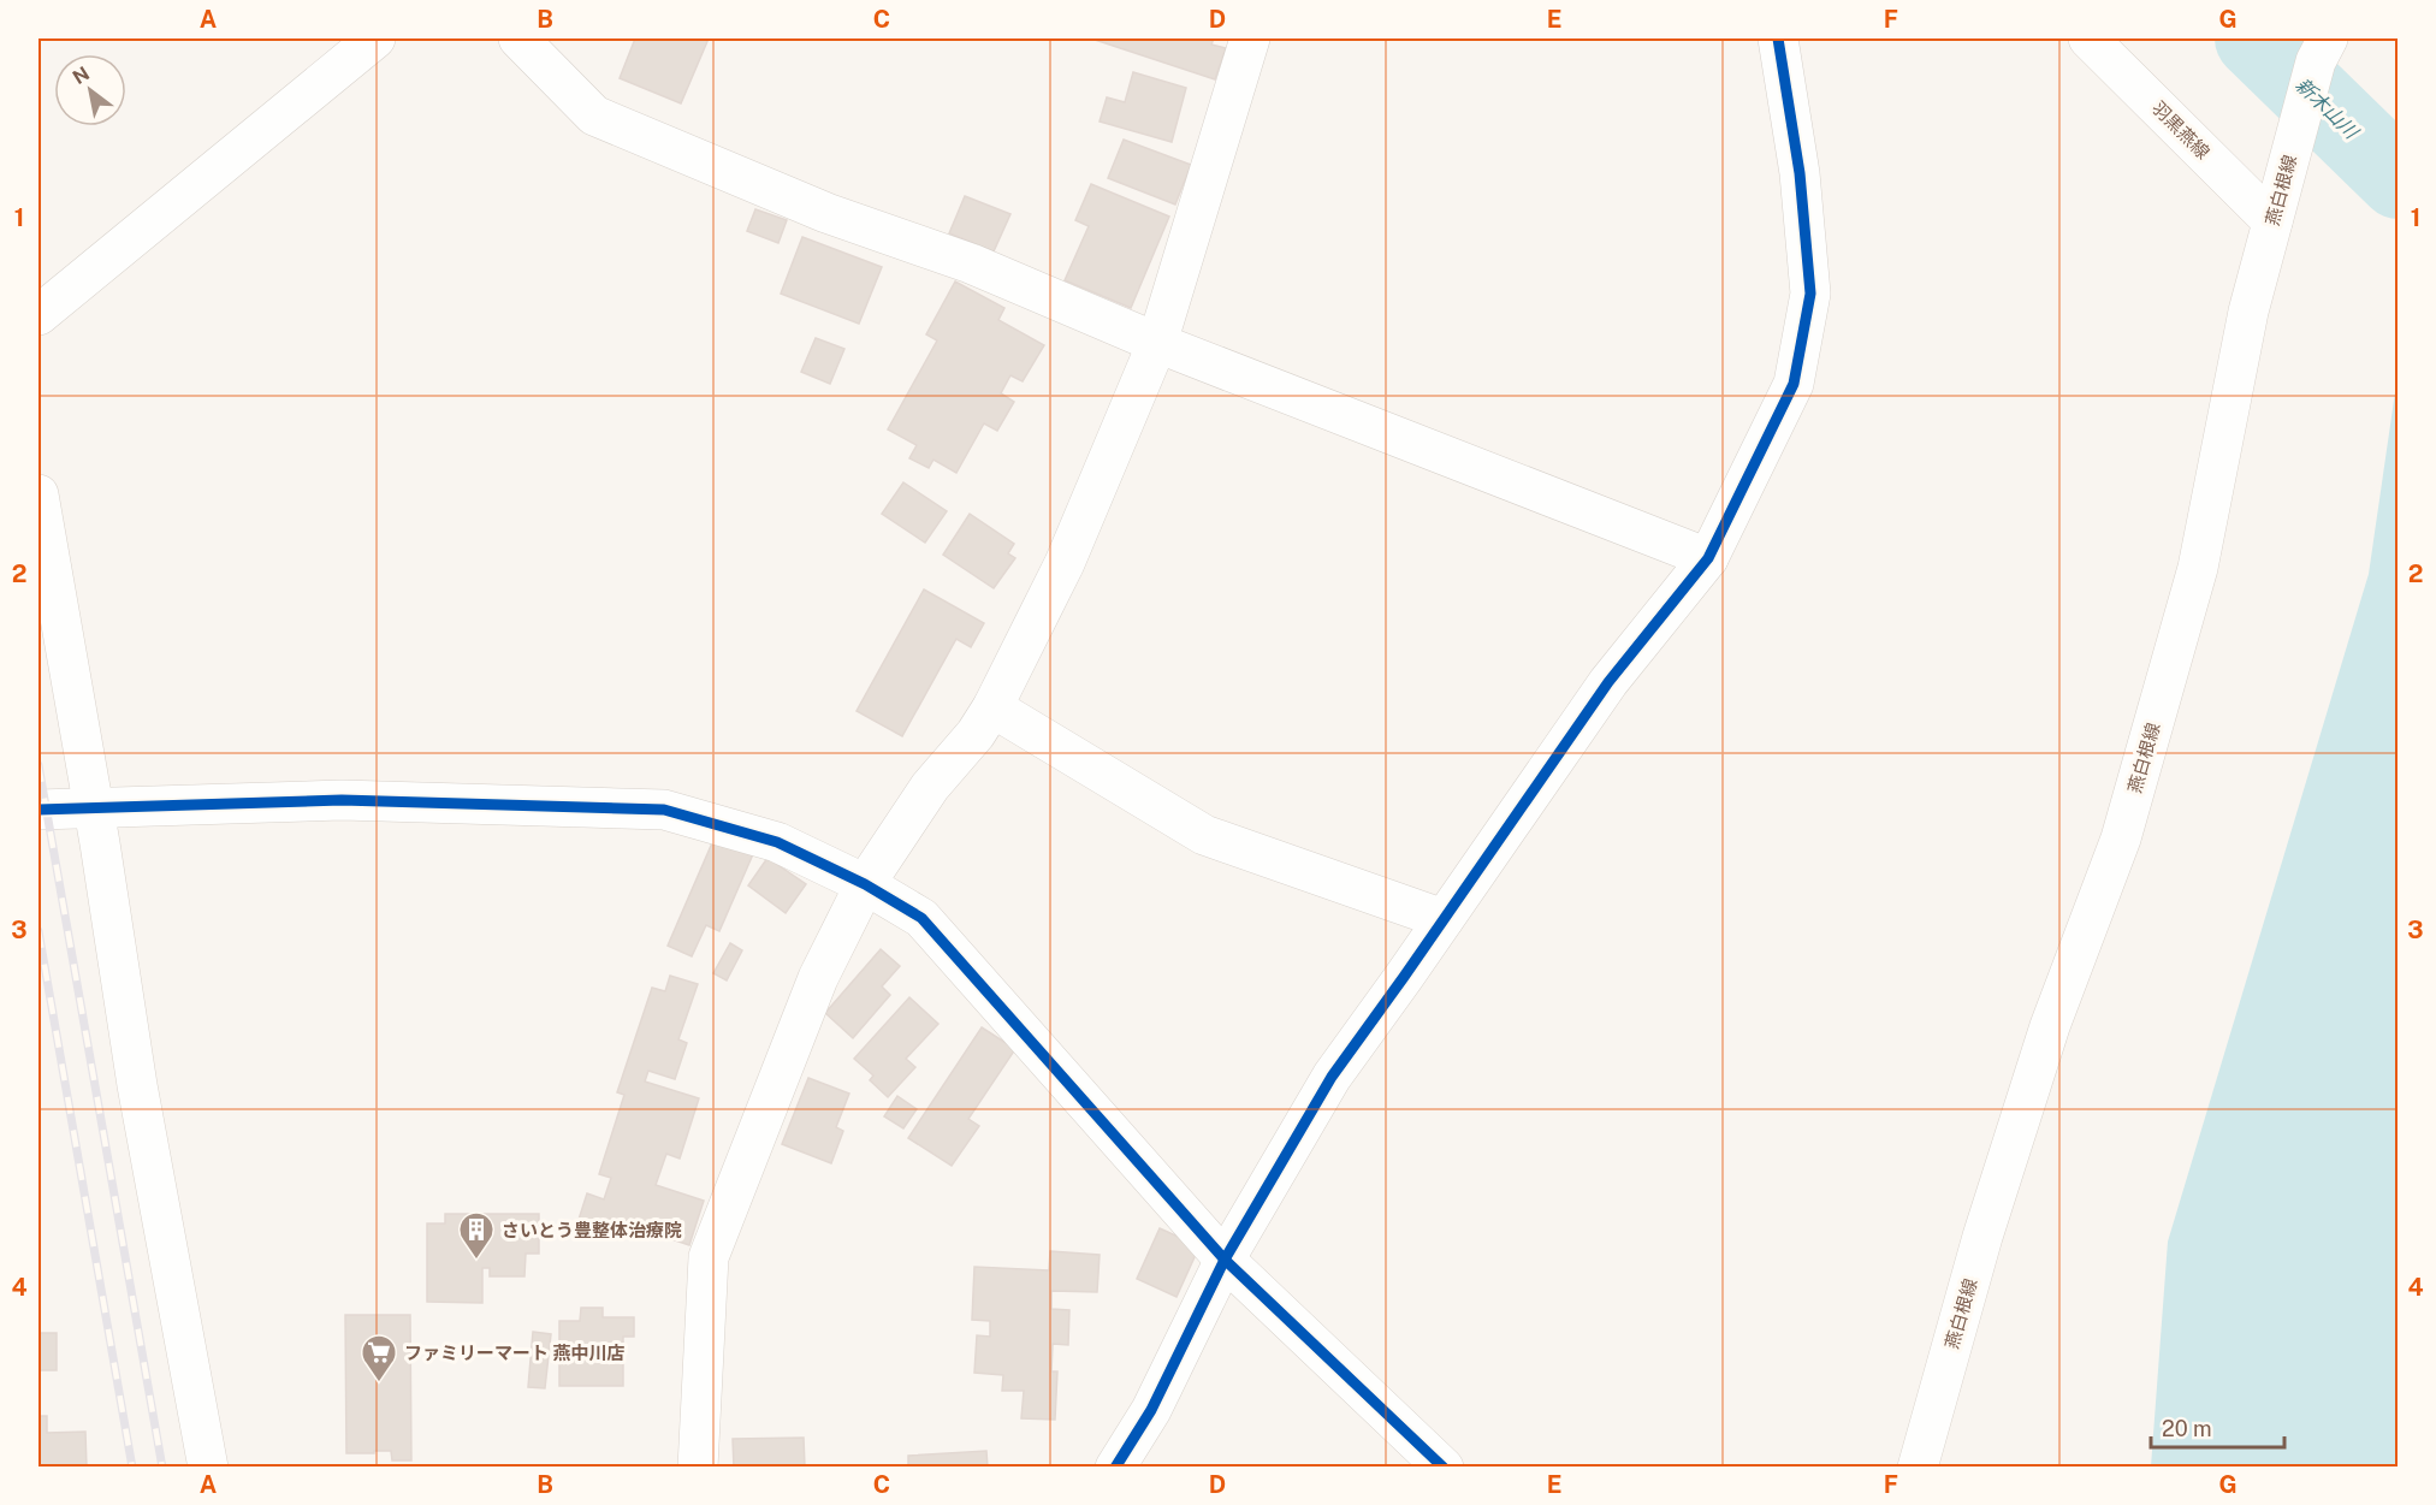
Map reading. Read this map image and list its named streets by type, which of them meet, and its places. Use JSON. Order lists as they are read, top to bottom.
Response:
{
  "streets": {
    "street": ["羽黒燕線", "燕白根線"]
  },
  "crossings": [
    ["羽黒燕線", "燕白根線"]
  ],
  "water": ["新木山川"],
  "places": {
    "building": ["さいとう豊整体治療院"],
    "supermarket": ["ファミリーマート 燕中川店"]
  },
  "scale_bar": "20 m",
  "north": "top left",
  "grid": {
    "columns": [
      "A",
      "B",
      "C",
      "D",
      "E",
      "F",
      "G"
    ],
    "rows": [
      "1",
      "2",
      "3",
      "4"
    ]
  }
}
